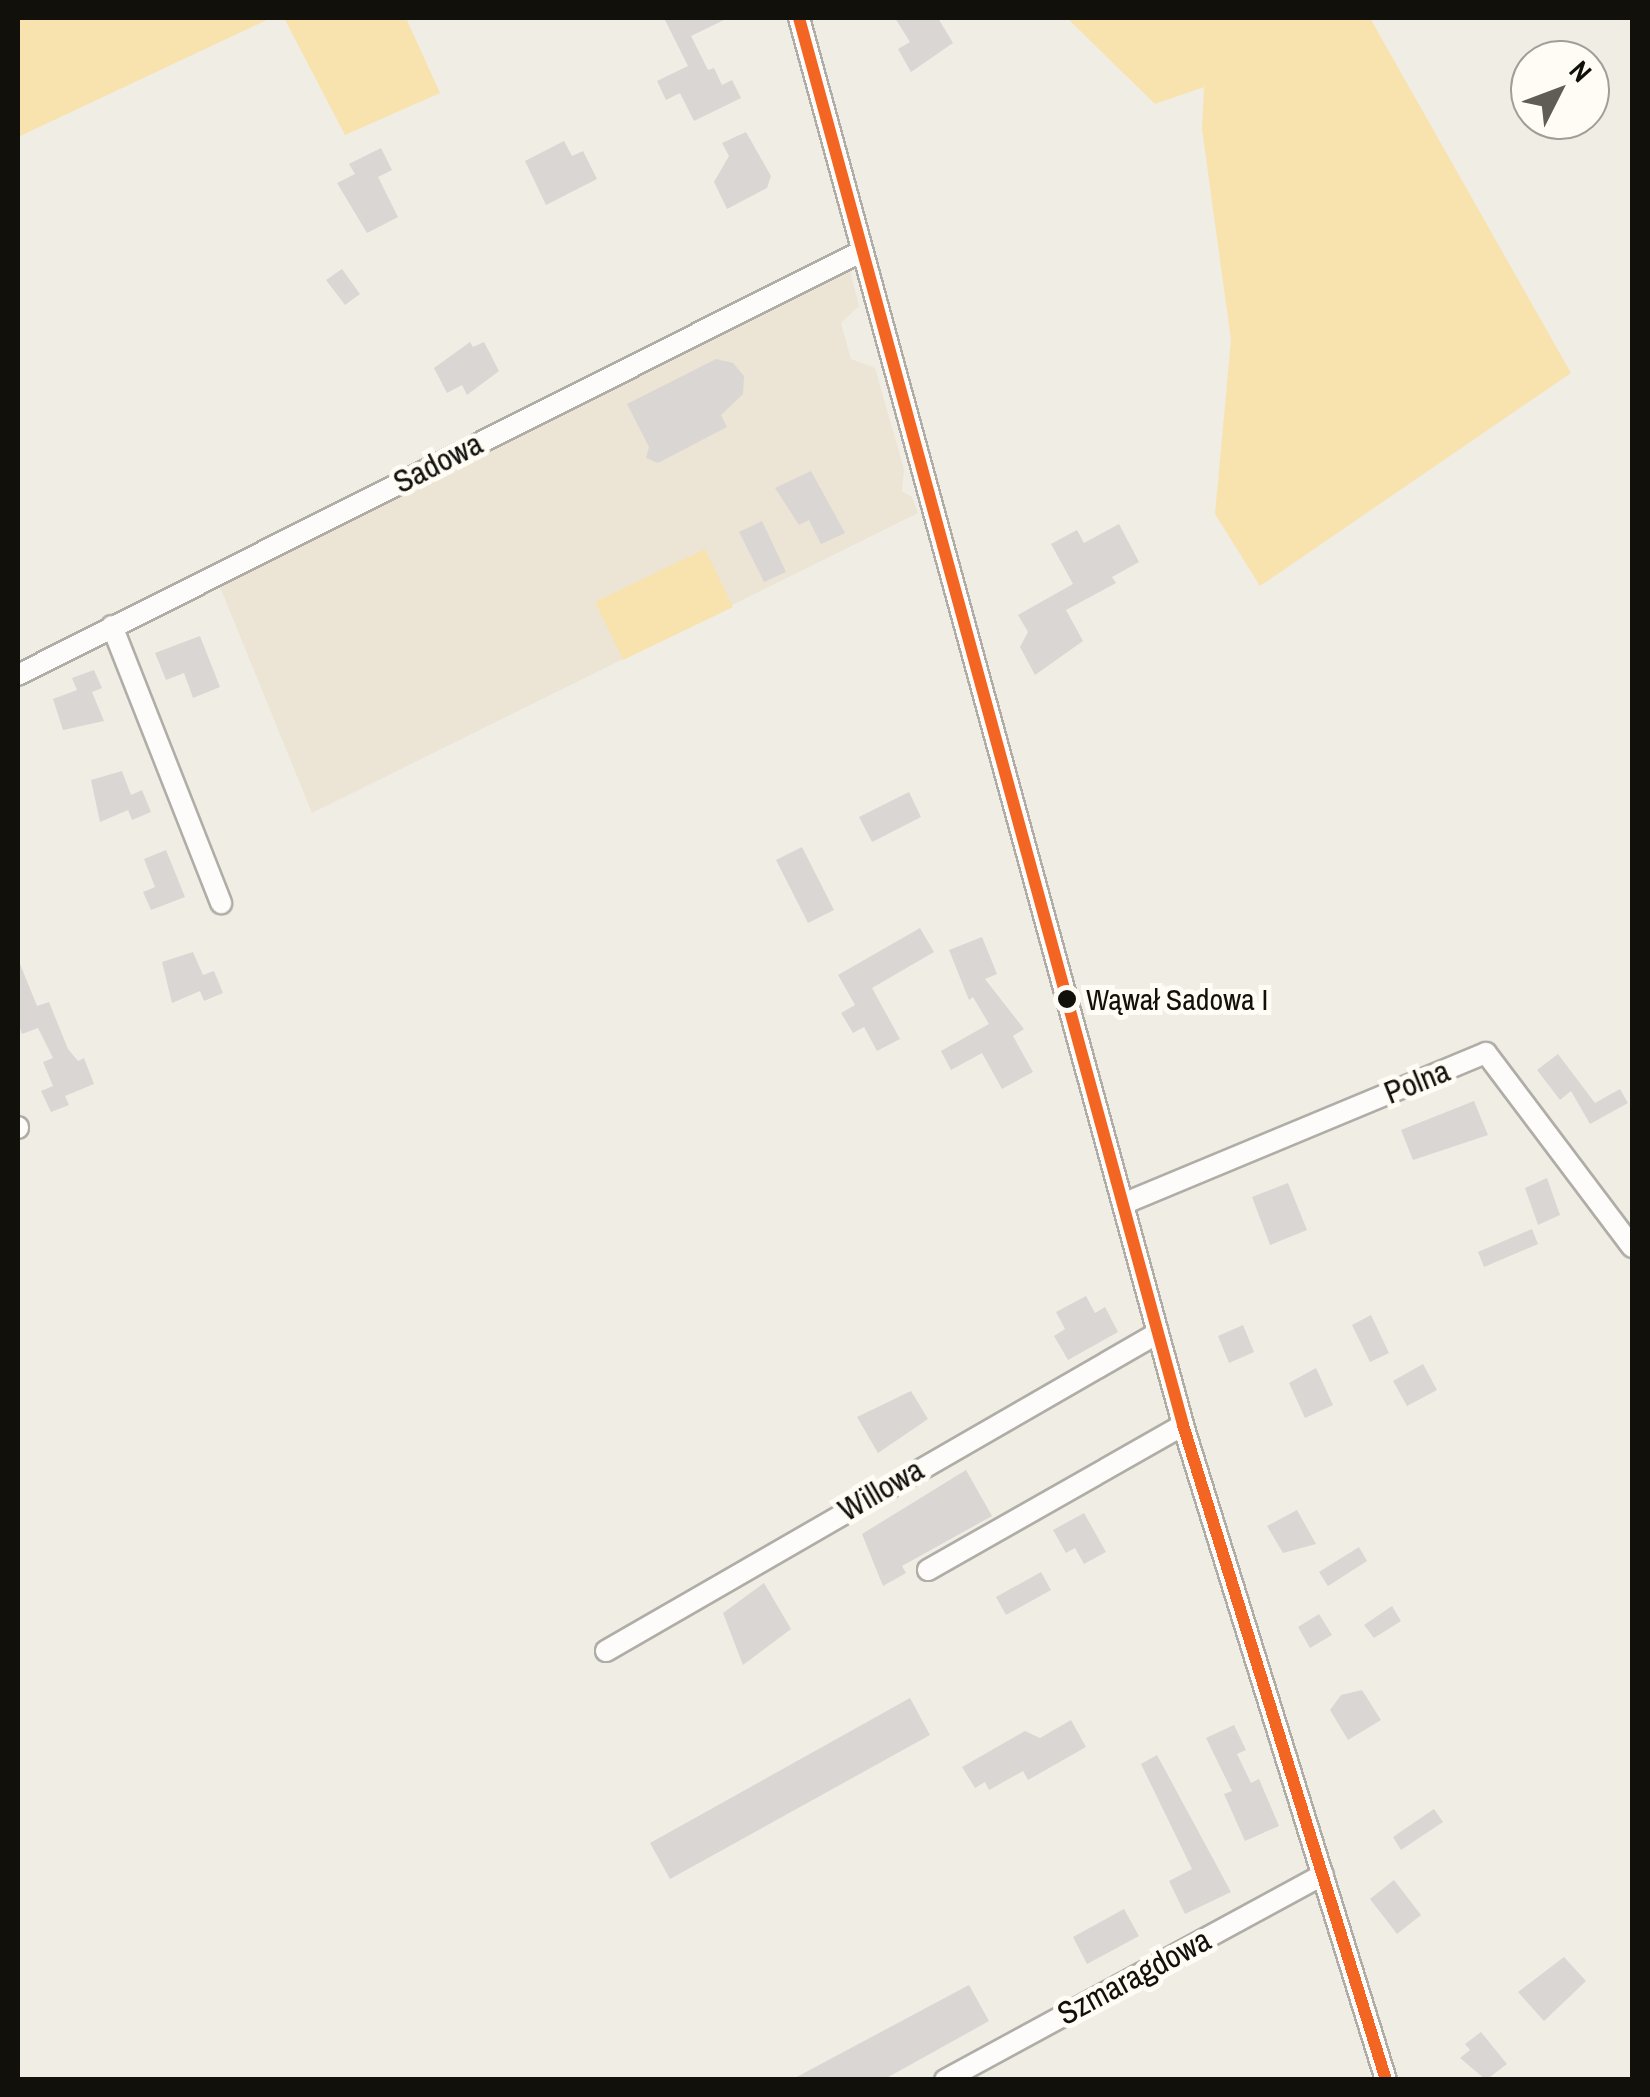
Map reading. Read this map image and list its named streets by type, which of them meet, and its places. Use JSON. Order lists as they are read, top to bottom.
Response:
{
  "streets": {
    "street": [
      "Sadowa",
      "Polna",
      "Willowa",
      "Szmaragdowa"
    ]
  },
  "places": ["Wąwał Sadowa I"],
  "north": "top right"
}
